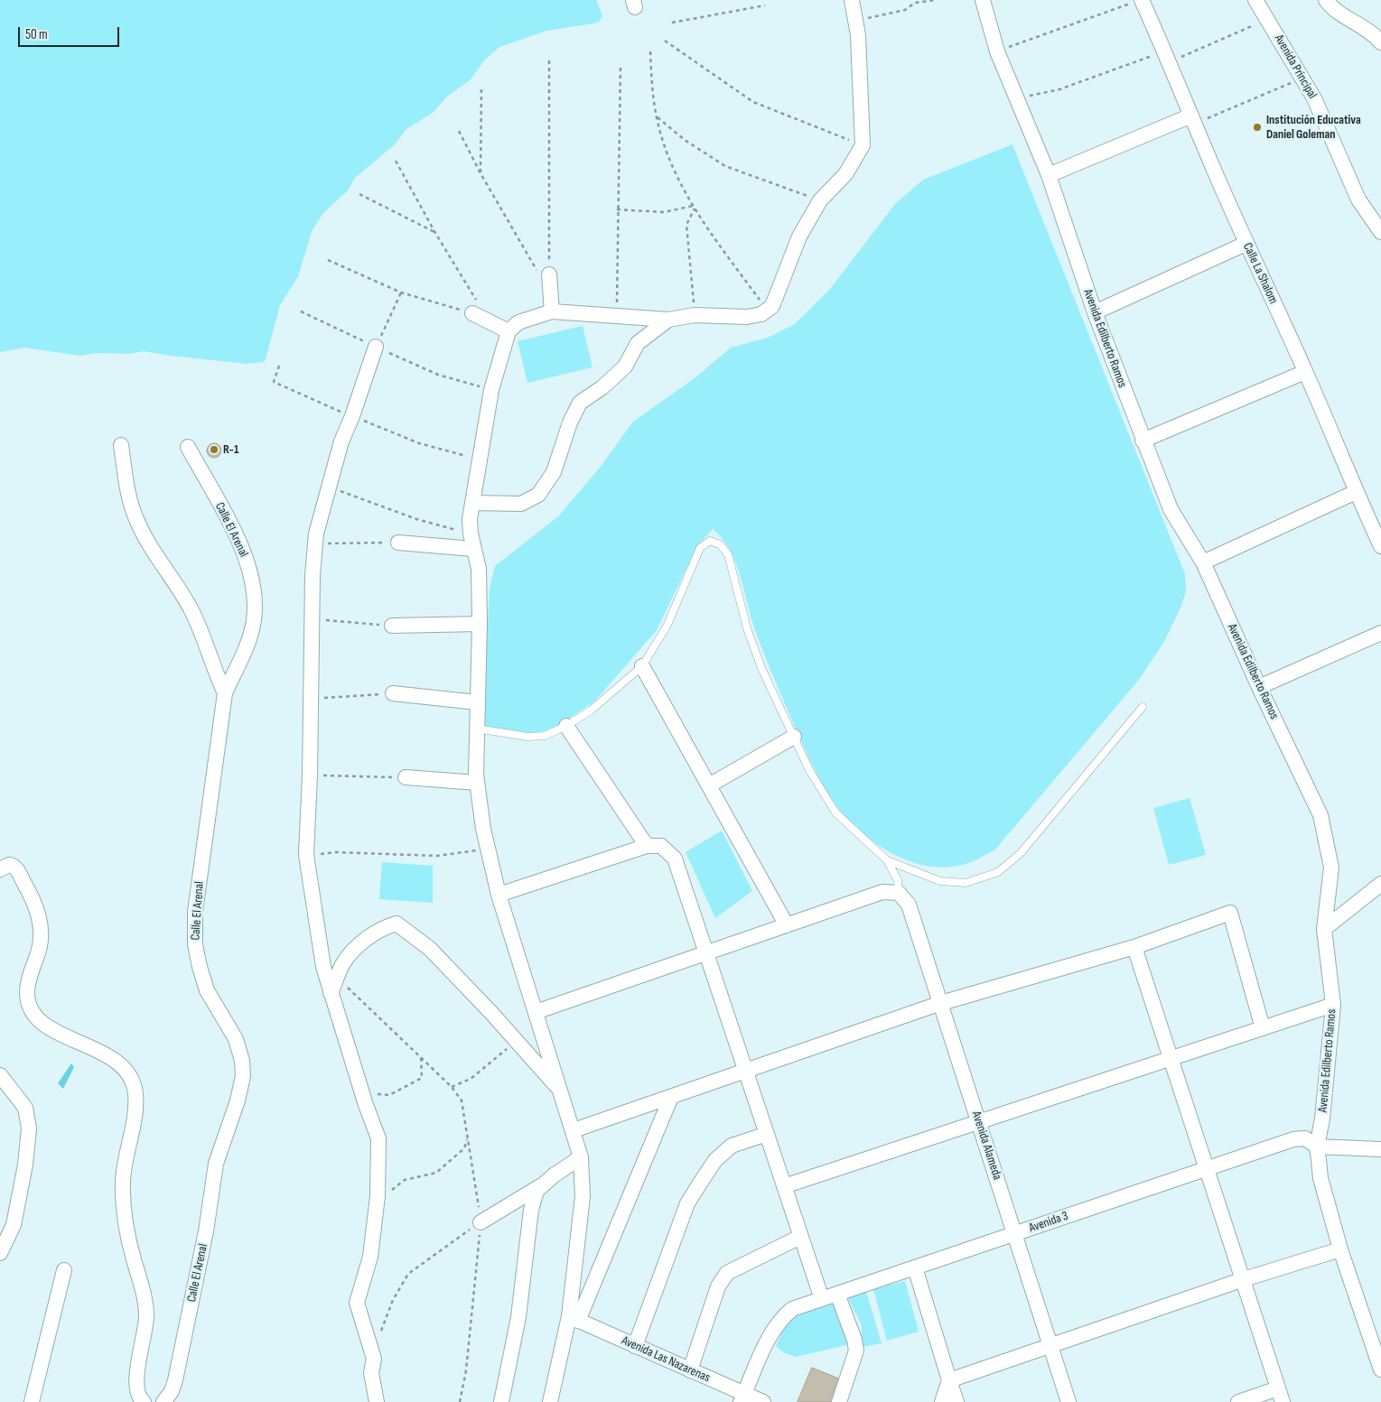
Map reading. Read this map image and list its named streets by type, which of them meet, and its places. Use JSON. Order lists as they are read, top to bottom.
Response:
{
  "streets": {
    "street": [
      "Avenida Principal",
      "Calle La Shalom",
      "Avenida Edilberto Ramos",
      "Calle El Arenal",
      "Avenida Alameda",
      "Avenida 3",
      "Avenida Las Nazarenas"
    ]
  },
  "crossings": [
    ["Avenida Edilberto Ramos", "Avenida 3"],
    ["Avenida Alameda", "Avenida 3"],
    ["Avenida 3", "Avenida Las Nazarenas"]
  ],
  "places": ["Institución Educativa Daniel Goleman", "R-1"],
  "scale_bar": "50 m"
}
